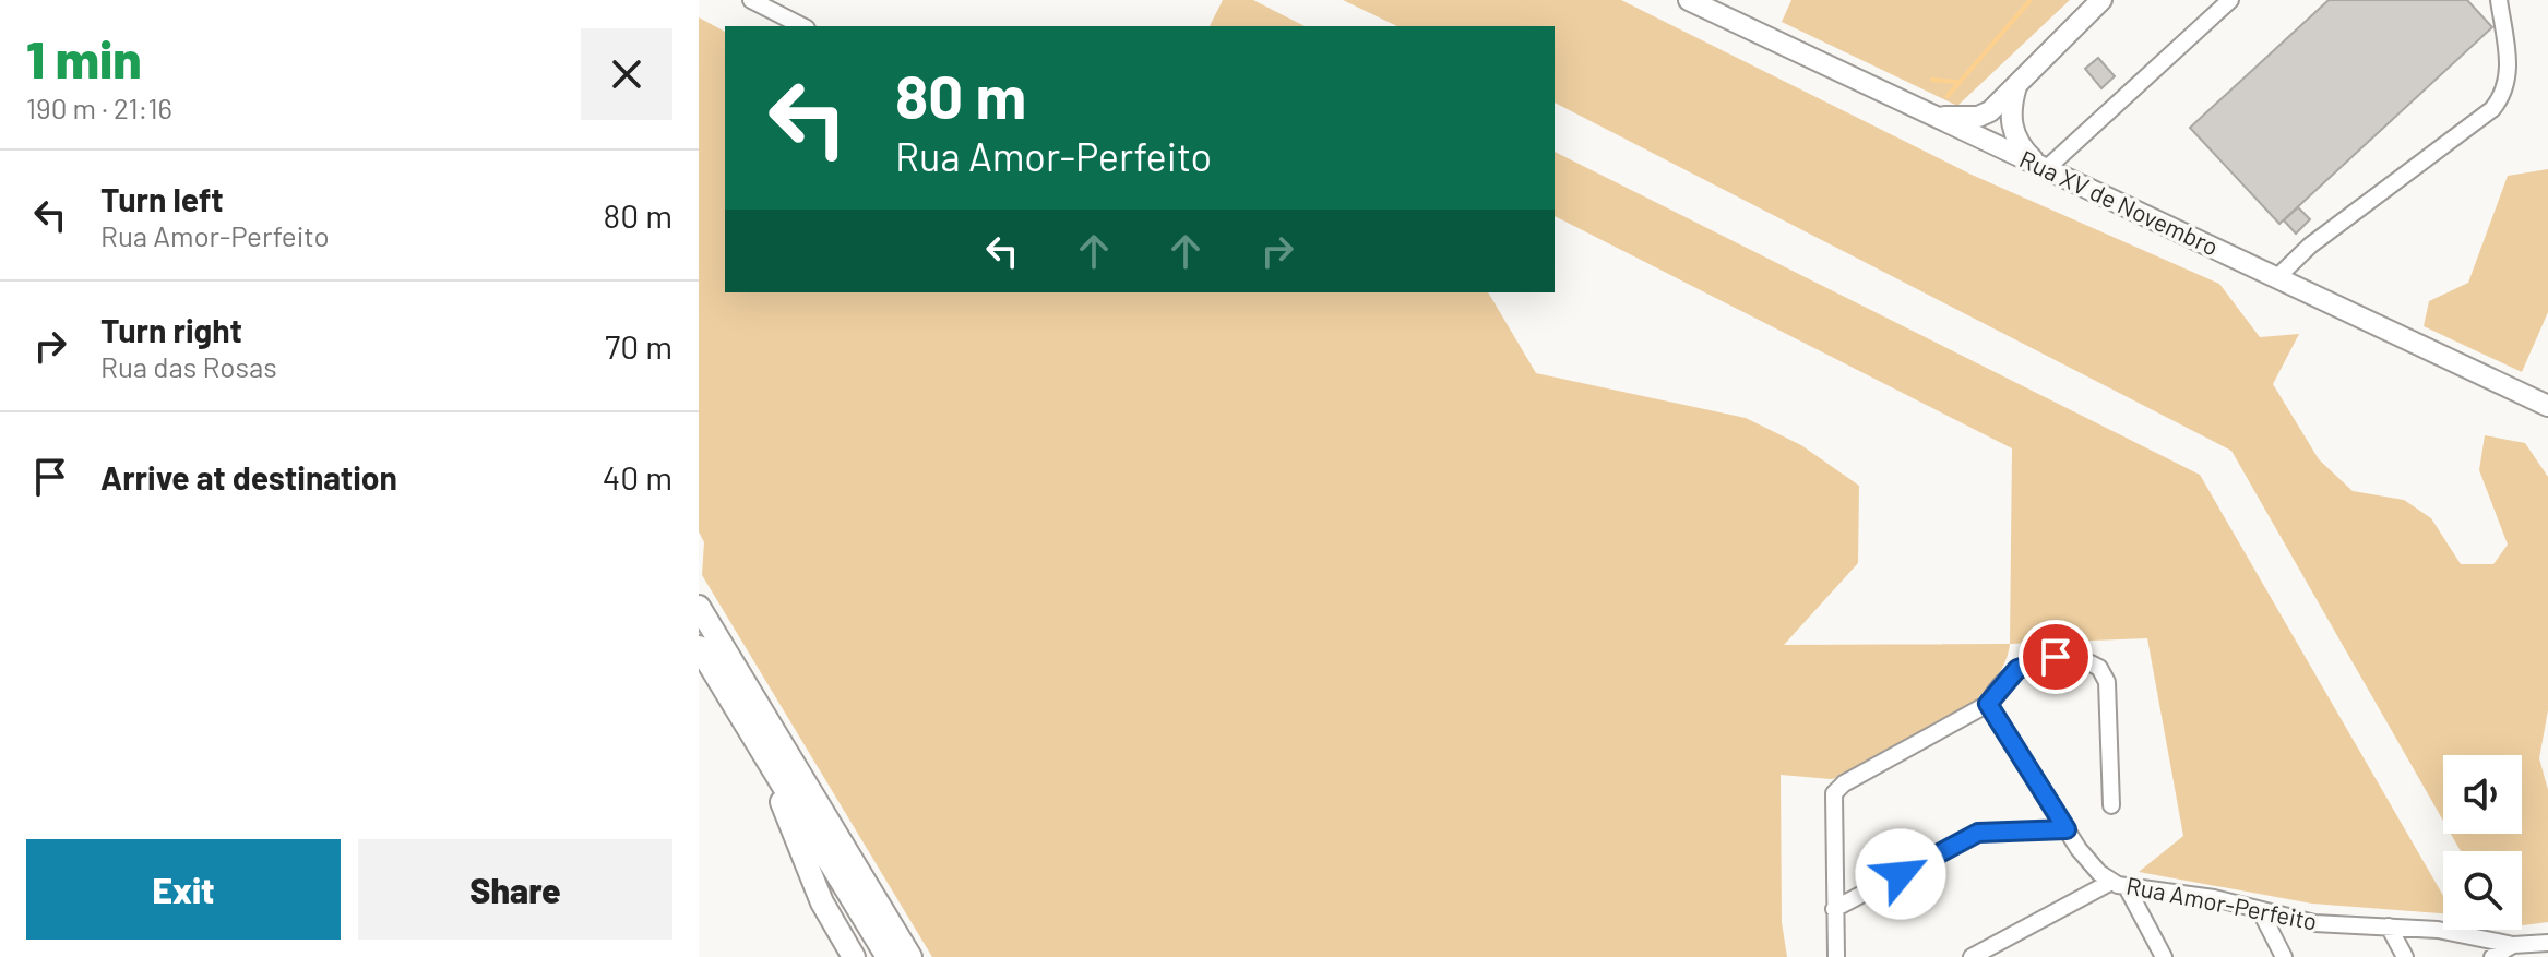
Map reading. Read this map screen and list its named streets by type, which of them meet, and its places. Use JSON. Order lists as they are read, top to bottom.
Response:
{
  "streets": {
    "main road": ["Rua XV de Novembro"],
    "street": ["Rua Amor-Perfeito"]
  },
  "page": {
    "heading": ["1 min", "190 m · 21:16"],
    "turn": ["80 m", "Rua Amor-Perfeito"],
    "list": [
      {
        "name": "Turn left",
        "note": "Rua Amor-Perfeito",
        "value": "80 m"
      },
      {
        "name": "Turn right",
        "note": "Rua das Rosas",
        "value": "70 m"
      },
      {
        "name": "Arrive at destination",
        "value": "40 m"
      }
    ],
    "buttons": ["Exit", "Share"]
  }
}
